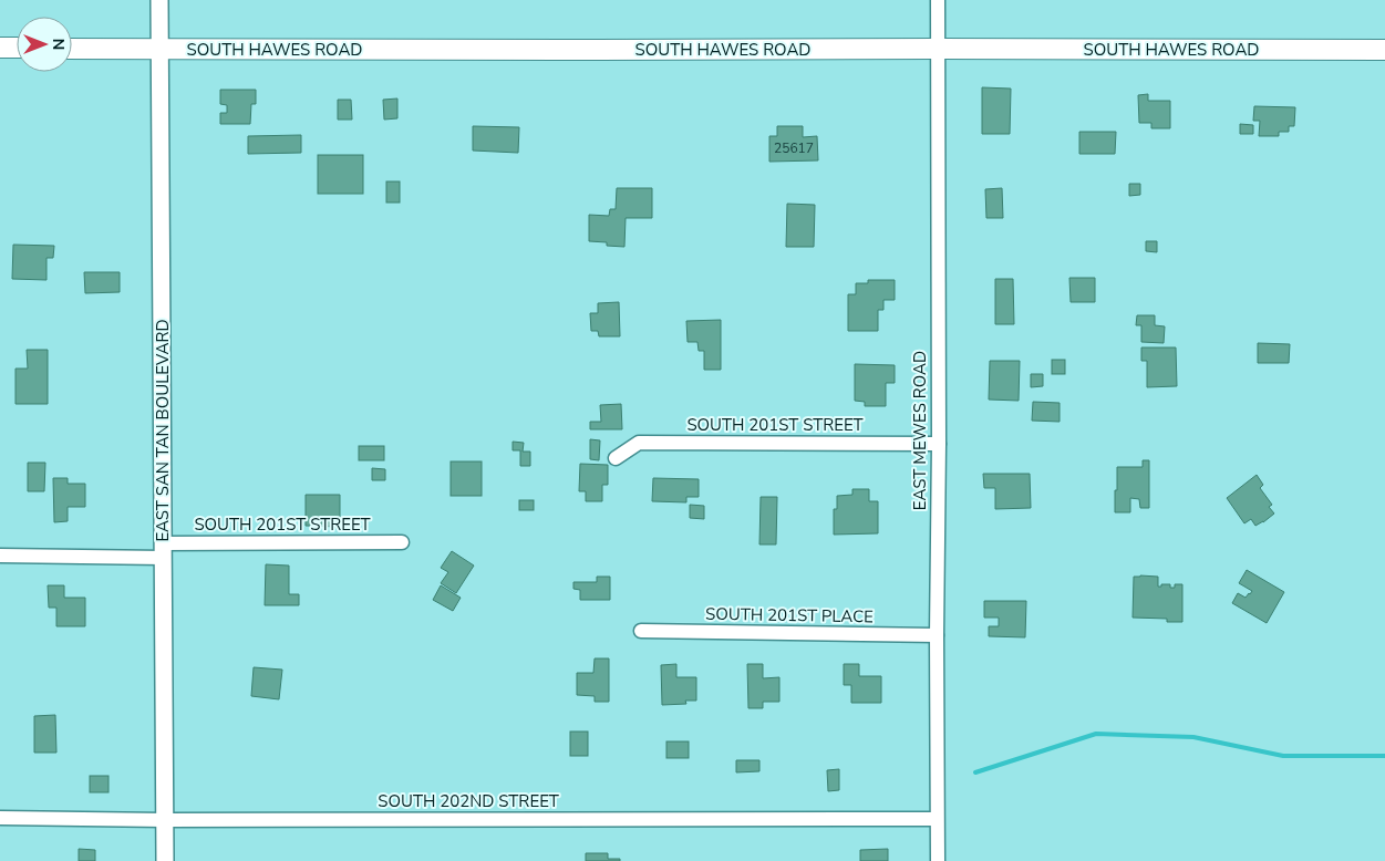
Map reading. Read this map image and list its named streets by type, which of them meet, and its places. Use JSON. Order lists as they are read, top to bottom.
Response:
{
  "streets": {
    "main road": ["SOUTH HAWES ROAD"],
    "street": [
      "SOUTH 201ST STREET",
      "EAST SAN TAN BOULEVARD",
      "EAST MEWES ROAD",
      "SOUTH 201ST PLACE",
      "SOUTH 202ND STREET"
    ]
  },
  "crossings": [
    ["SOUTH HAWES ROAD", "EAST SAN TAN BOULEVARD"],
    ["SOUTH HAWES ROAD", "EAST MEWES ROAD"],
    ["SOUTH 201ST STREET", "EAST SAN TAN BOULEVARD"],
    ["SOUTH 201ST STREET", "EAST MEWES ROAD"],
    ["EAST SAN TAN BOULEVARD", "SOUTH 202ND STREET"],
    ["EAST MEWES ROAD", "SOUTH 201ST PLACE"],
    ["EAST MEWES ROAD", "SOUTH 202ND STREET"]
  ],
  "house_numbers": ["25617"],
  "north": "right"
}
